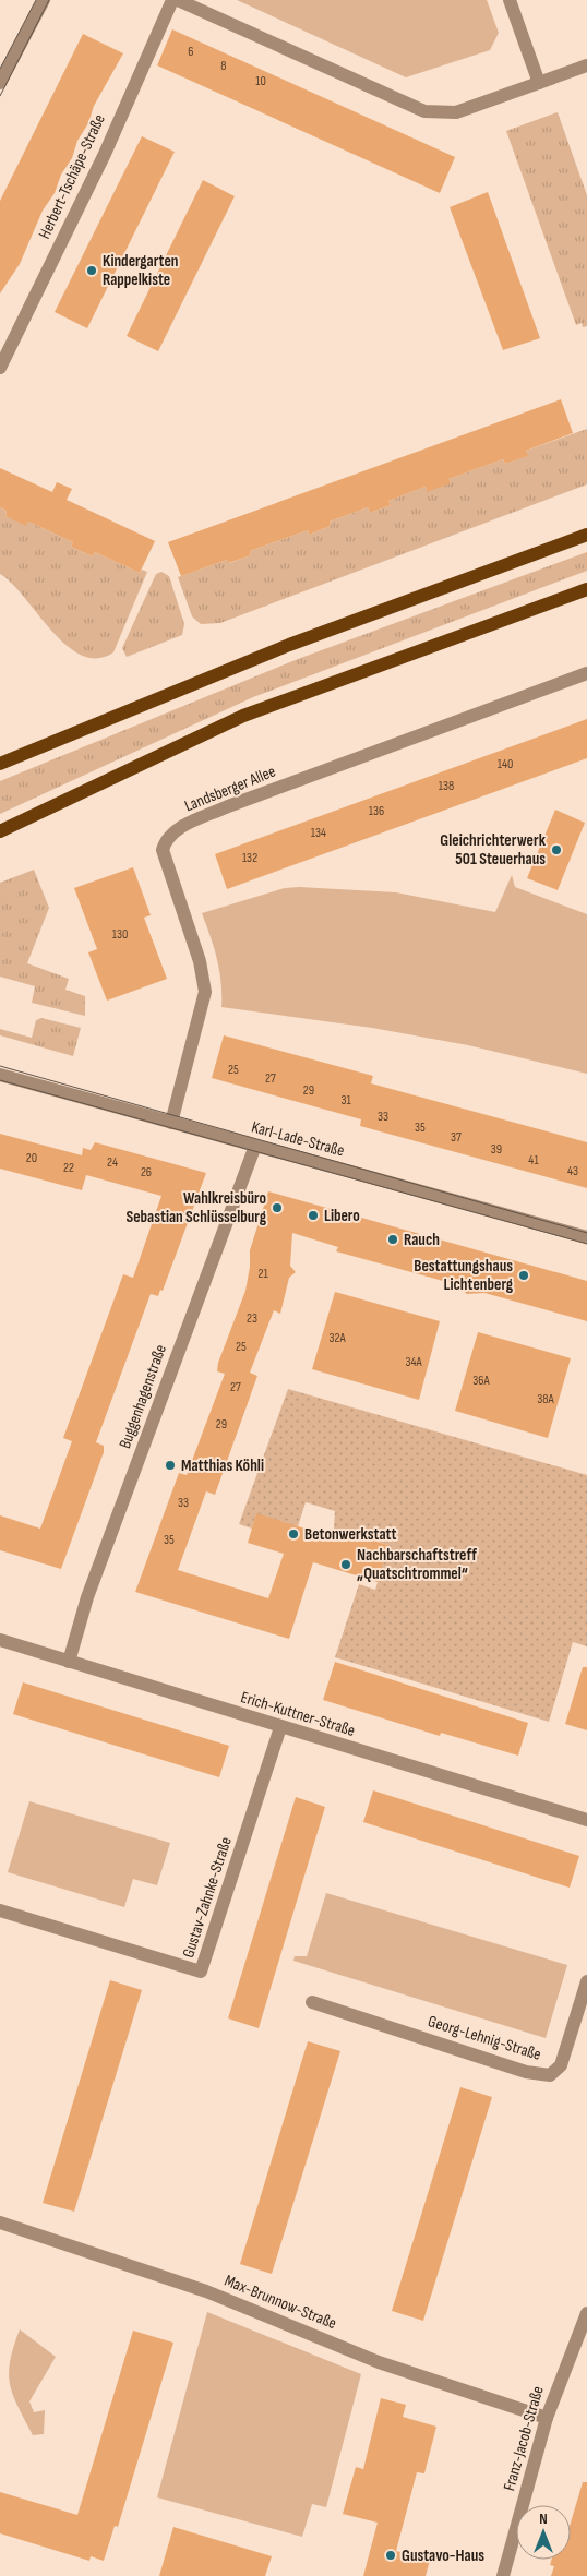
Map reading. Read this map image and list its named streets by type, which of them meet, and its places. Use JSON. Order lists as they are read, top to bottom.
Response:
{
  "streets": {
    "street": [
      "Herbert-Tschäpe-Straße",
      "Landsberger Allee",
      "Karl-Lade-Straße",
      "Buggenhagenstraße",
      "Erich-Kuttner-Straße",
      "Gustav-Zahnke-Straße",
      "Georg-Lehnig-Straße",
      "Max-Brunnow-Straße",
      "Franz-Jacob-Straße"
    ]
  },
  "crossings": [
    ["Landsberger Allee", "Karl-Lade-Straße"],
    ["Karl-Lade-Straße", "Buggenhagenstraße"],
    ["Buggenhagenstraße", "Erich-Kuttner-Straße"],
    ["Erich-Kuttner-Straße", "Gustav-Zahnke-Straße"],
    ["Max-Brunnow-Straße", "Franz-Jacob-Straße"]
  ],
  "places": [
    "Kindergarten Rappelkiste",
    "Gleichrichterwerk 501 Steuerhaus",
    "Wahlkreisbüro Sebastian Schlüsselburg",
    "Libero",
    "Rauch",
    "Bestattungshaus Lichtenberg",
    "Matthias Köhli",
    "Betonwerkstatt",
    "Nachbarschaftstreff „Quatschtrommel“",
    "Gustavo-Haus"
  ],
  "house_numbers": [
    "6",
    "8",
    "10",
    "140",
    "138",
    "136",
    "134",
    "132",
    "130",
    "25",
    "27",
    "29",
    "31",
    "33",
    "35",
    "37",
    "39",
    "20",
    "41",
    "24",
    "22",
    "43",
    "26",
    "21",
    "23",
    "32A",
    "25",
    "34A",
    "36A",
    "27",
    "38A",
    "29",
    "33",
    "35"
  ],
  "north": "top"
}
